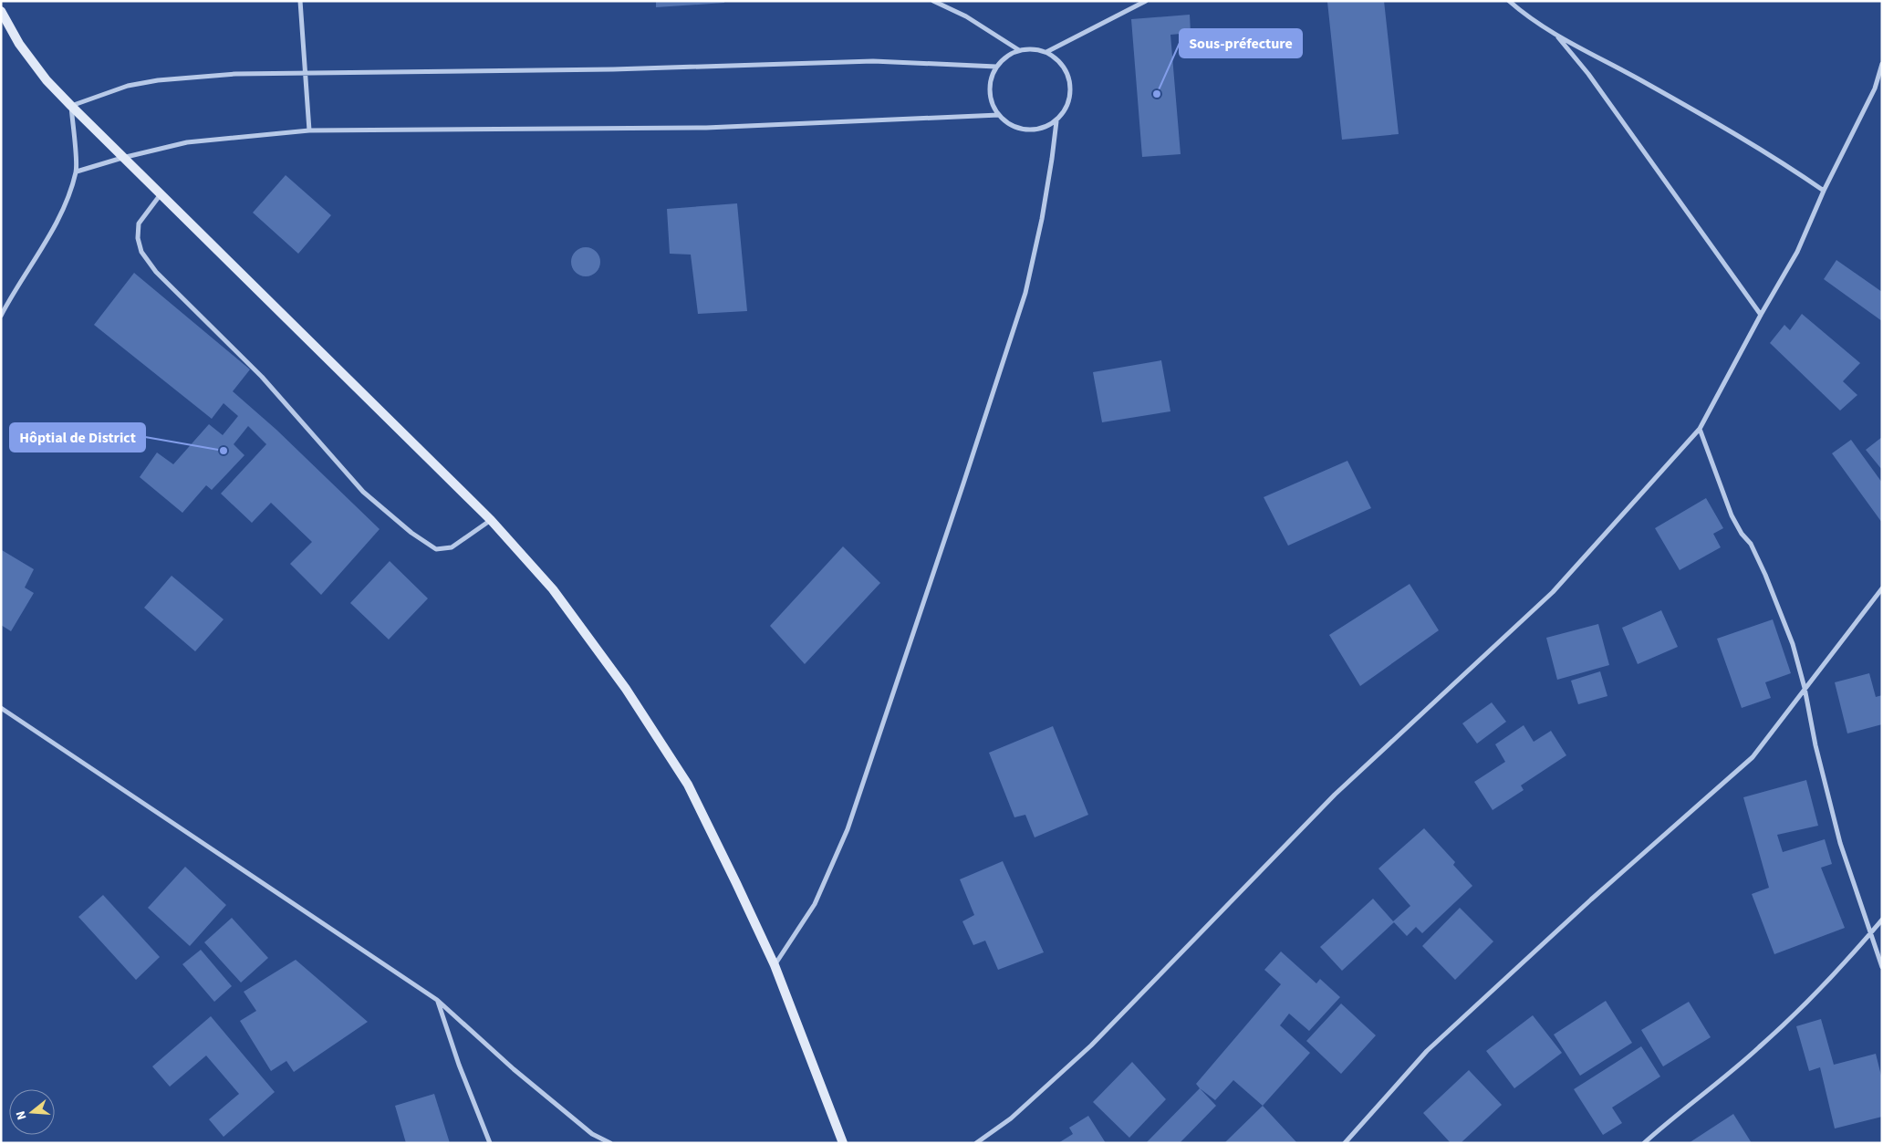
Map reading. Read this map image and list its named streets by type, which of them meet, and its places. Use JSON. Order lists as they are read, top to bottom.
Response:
{
  "places": ["Sous-préfecture", "Hôptial de District"],
  "north": "left"
}
